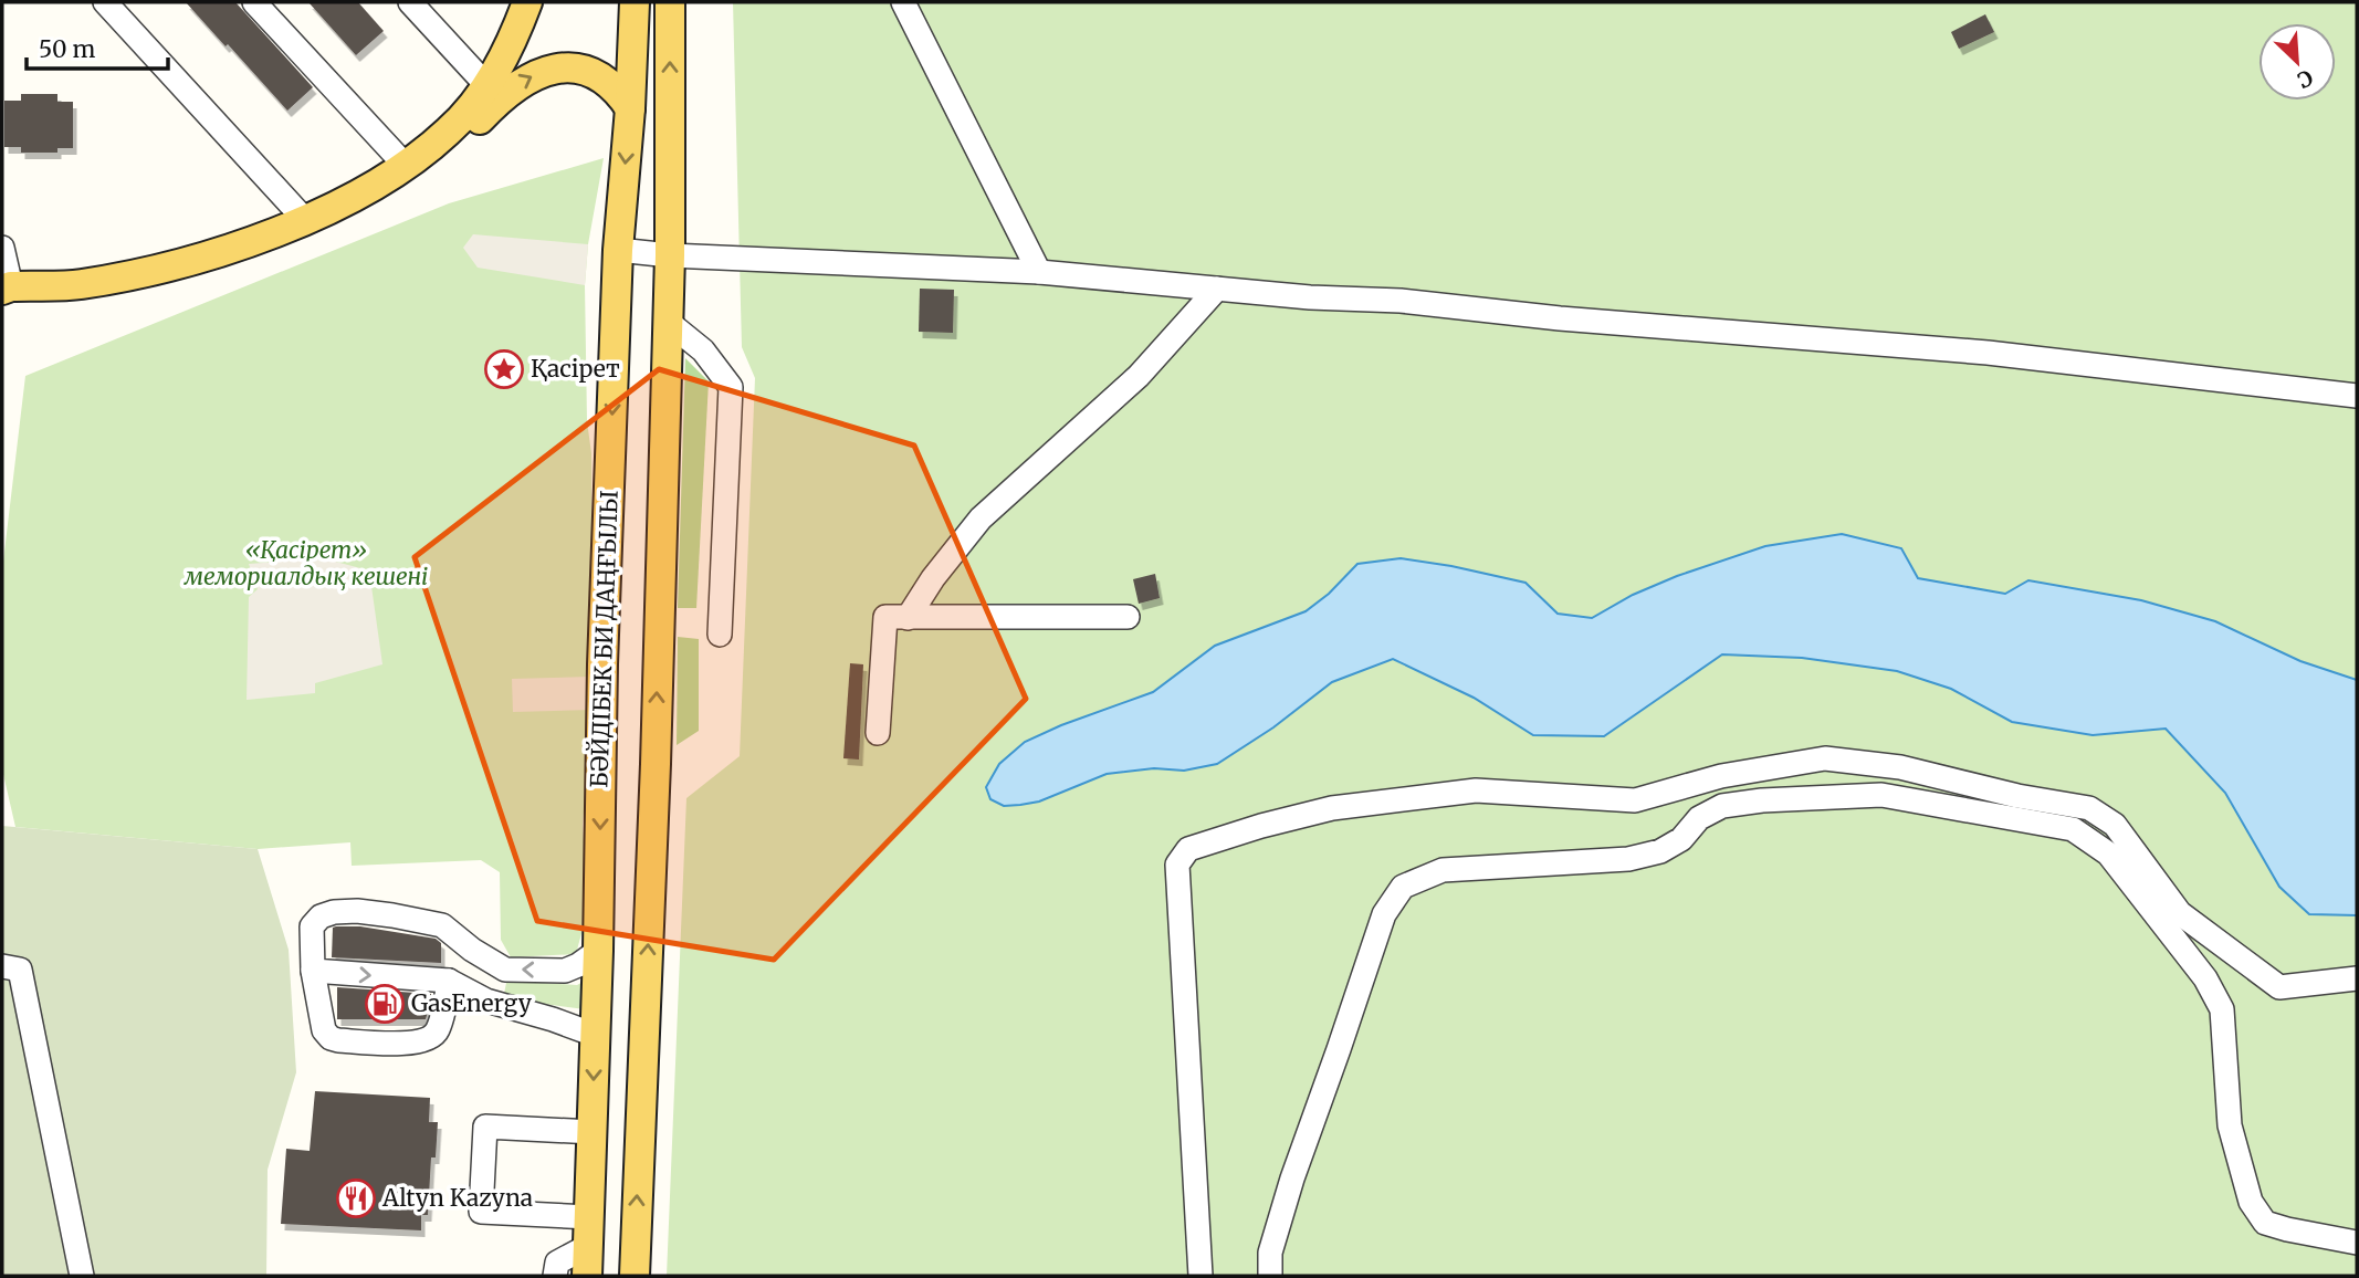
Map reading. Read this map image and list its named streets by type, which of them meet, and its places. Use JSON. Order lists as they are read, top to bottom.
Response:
{
  "streets": {
    "main road": ["БӘЙДІБЕК БИ ДАҢҒЫЛЫ"]
  },
  "parks": ["«Қасірет» мемориалдық кешені"],
  "places": {
    "place": ["Қасірет"],
    "fuel station": ["GasEnergy"],
    "restaurant": ["Altyn Kazyna"]
  },
  "scale_bar": "50 m",
  "north": "bottom right"
}
